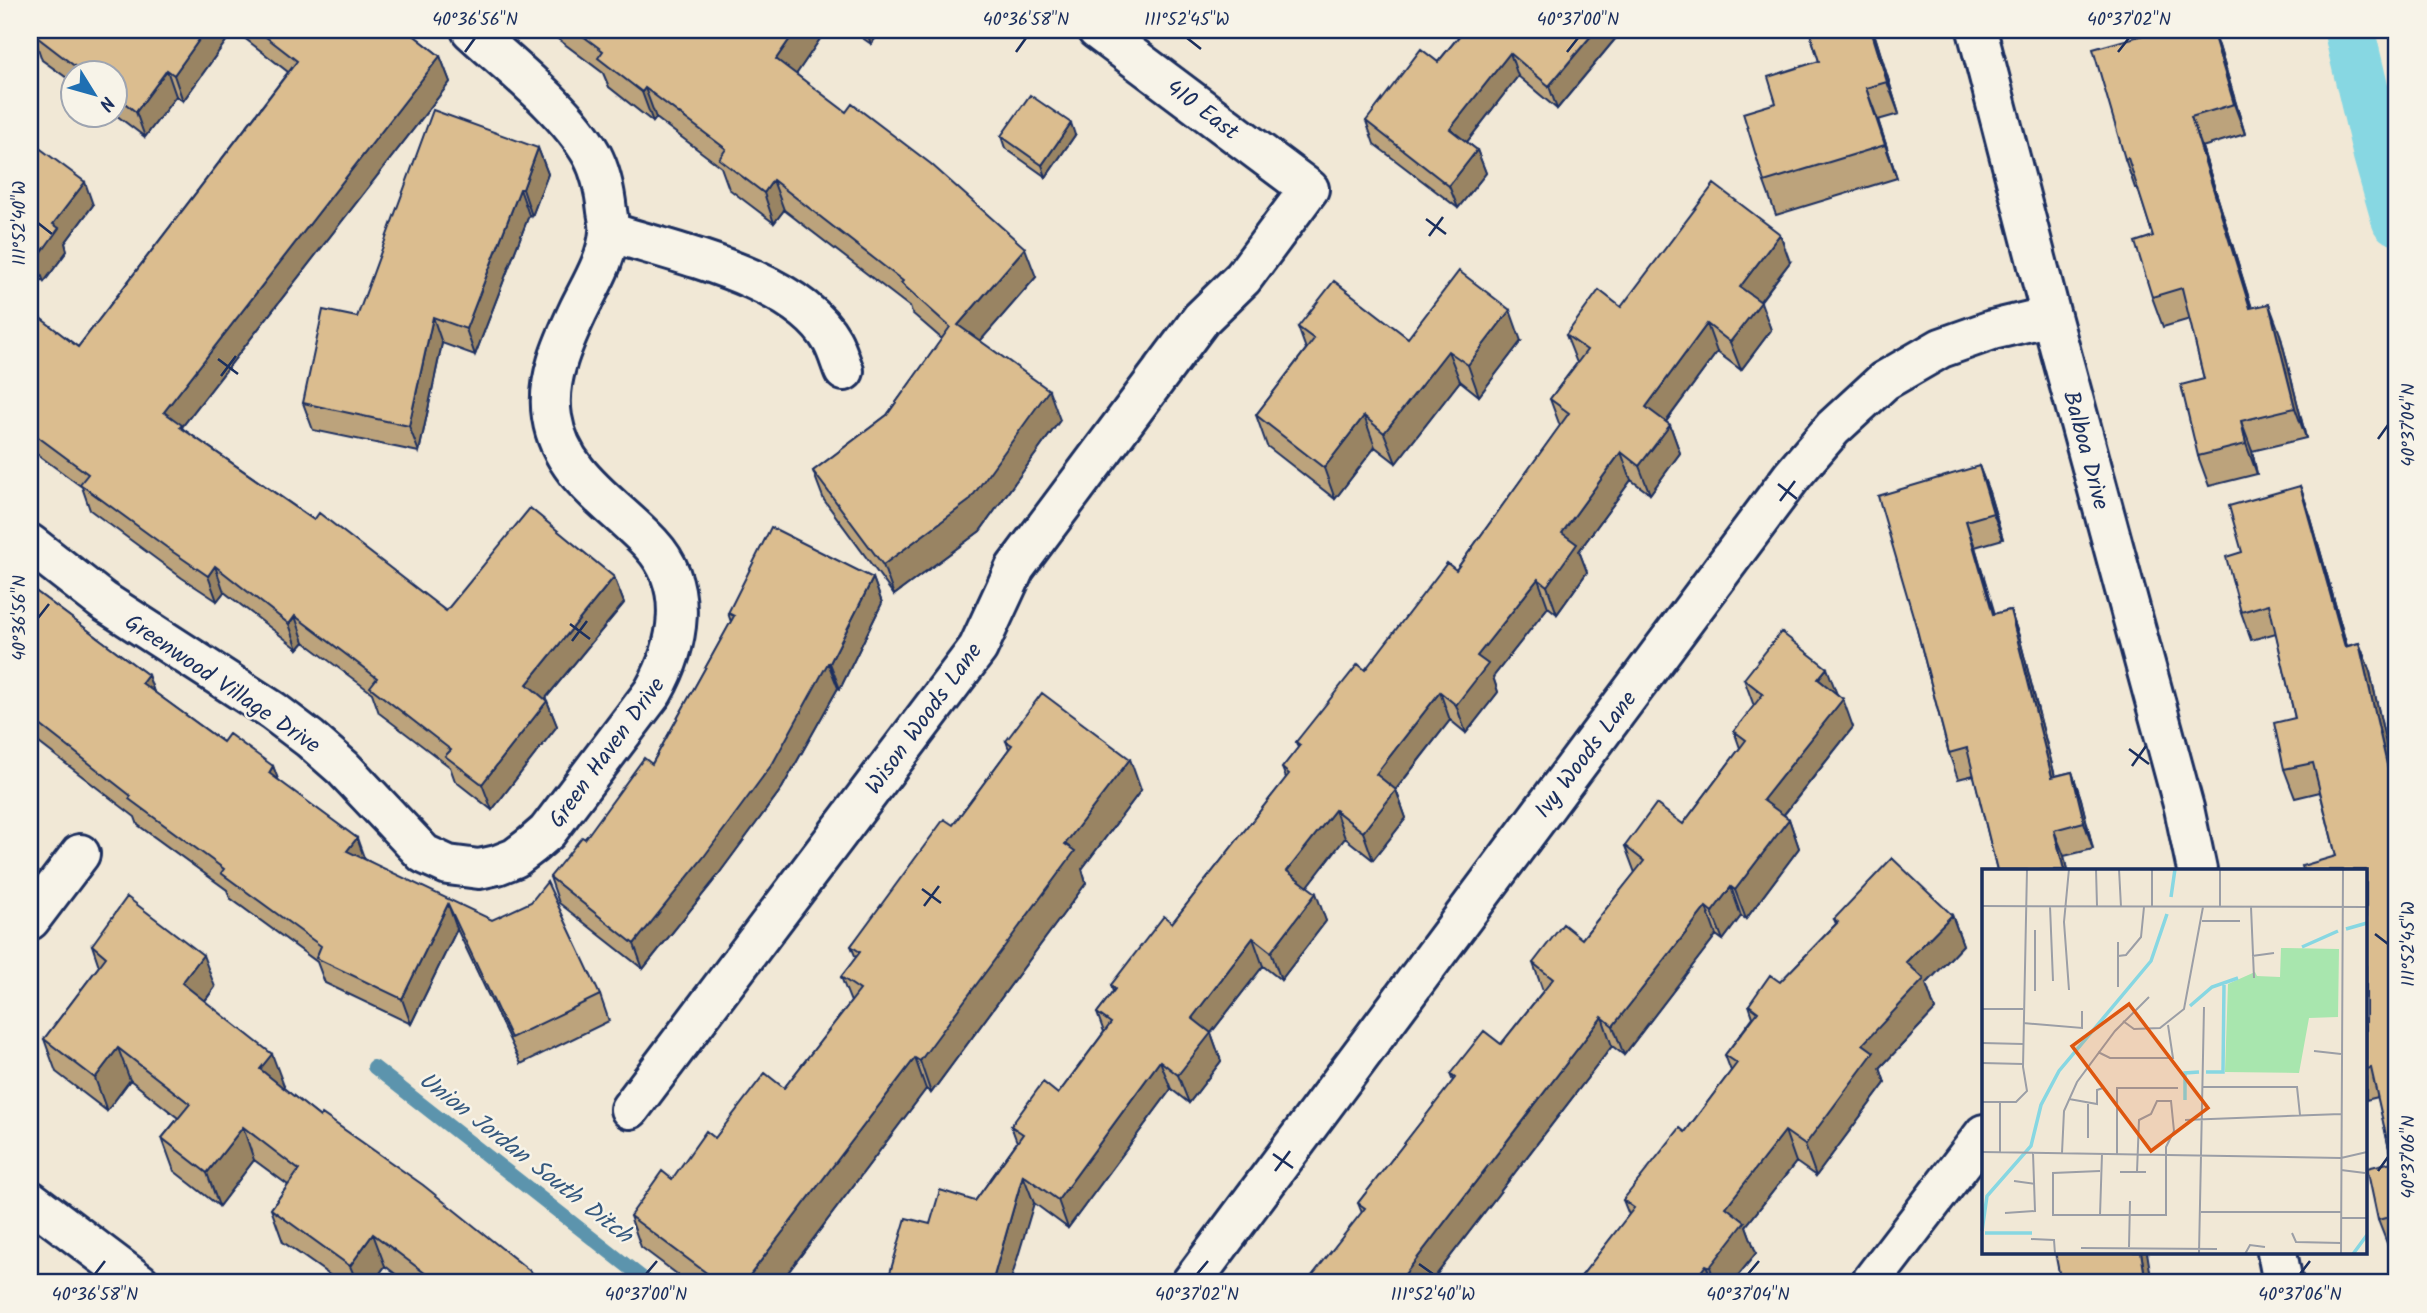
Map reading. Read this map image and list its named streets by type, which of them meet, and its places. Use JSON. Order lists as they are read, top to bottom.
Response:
{
  "streets": {
    "street": [
      "410 East",
      "Balboa Drive",
      "Greenwood Village Drive",
      "Wison Woods Lane",
      "Green Haven Drive",
      "Ivy Woods Lane"
    ]
  },
  "crossings": [
    ["410 East", "Wison Woods Lane"],
    ["Balboa Drive", "Ivy Woods Lane"],
    ["Greenwood Village Drive", "Green Haven Drive"]
  ],
  "water": ["Union Jordan South Ditch"],
  "north": "bottom right",
  "coordinates": [
    "40°36'56\"N",
    "40°36'58\"N",
    "111°52'45\"W",
    "40°37'00\"N",
    "40°37'02\"N",
    "111°52'40\"W",
    "40°37'04\"N",
    "40°37'06\"N"
  ]
}
